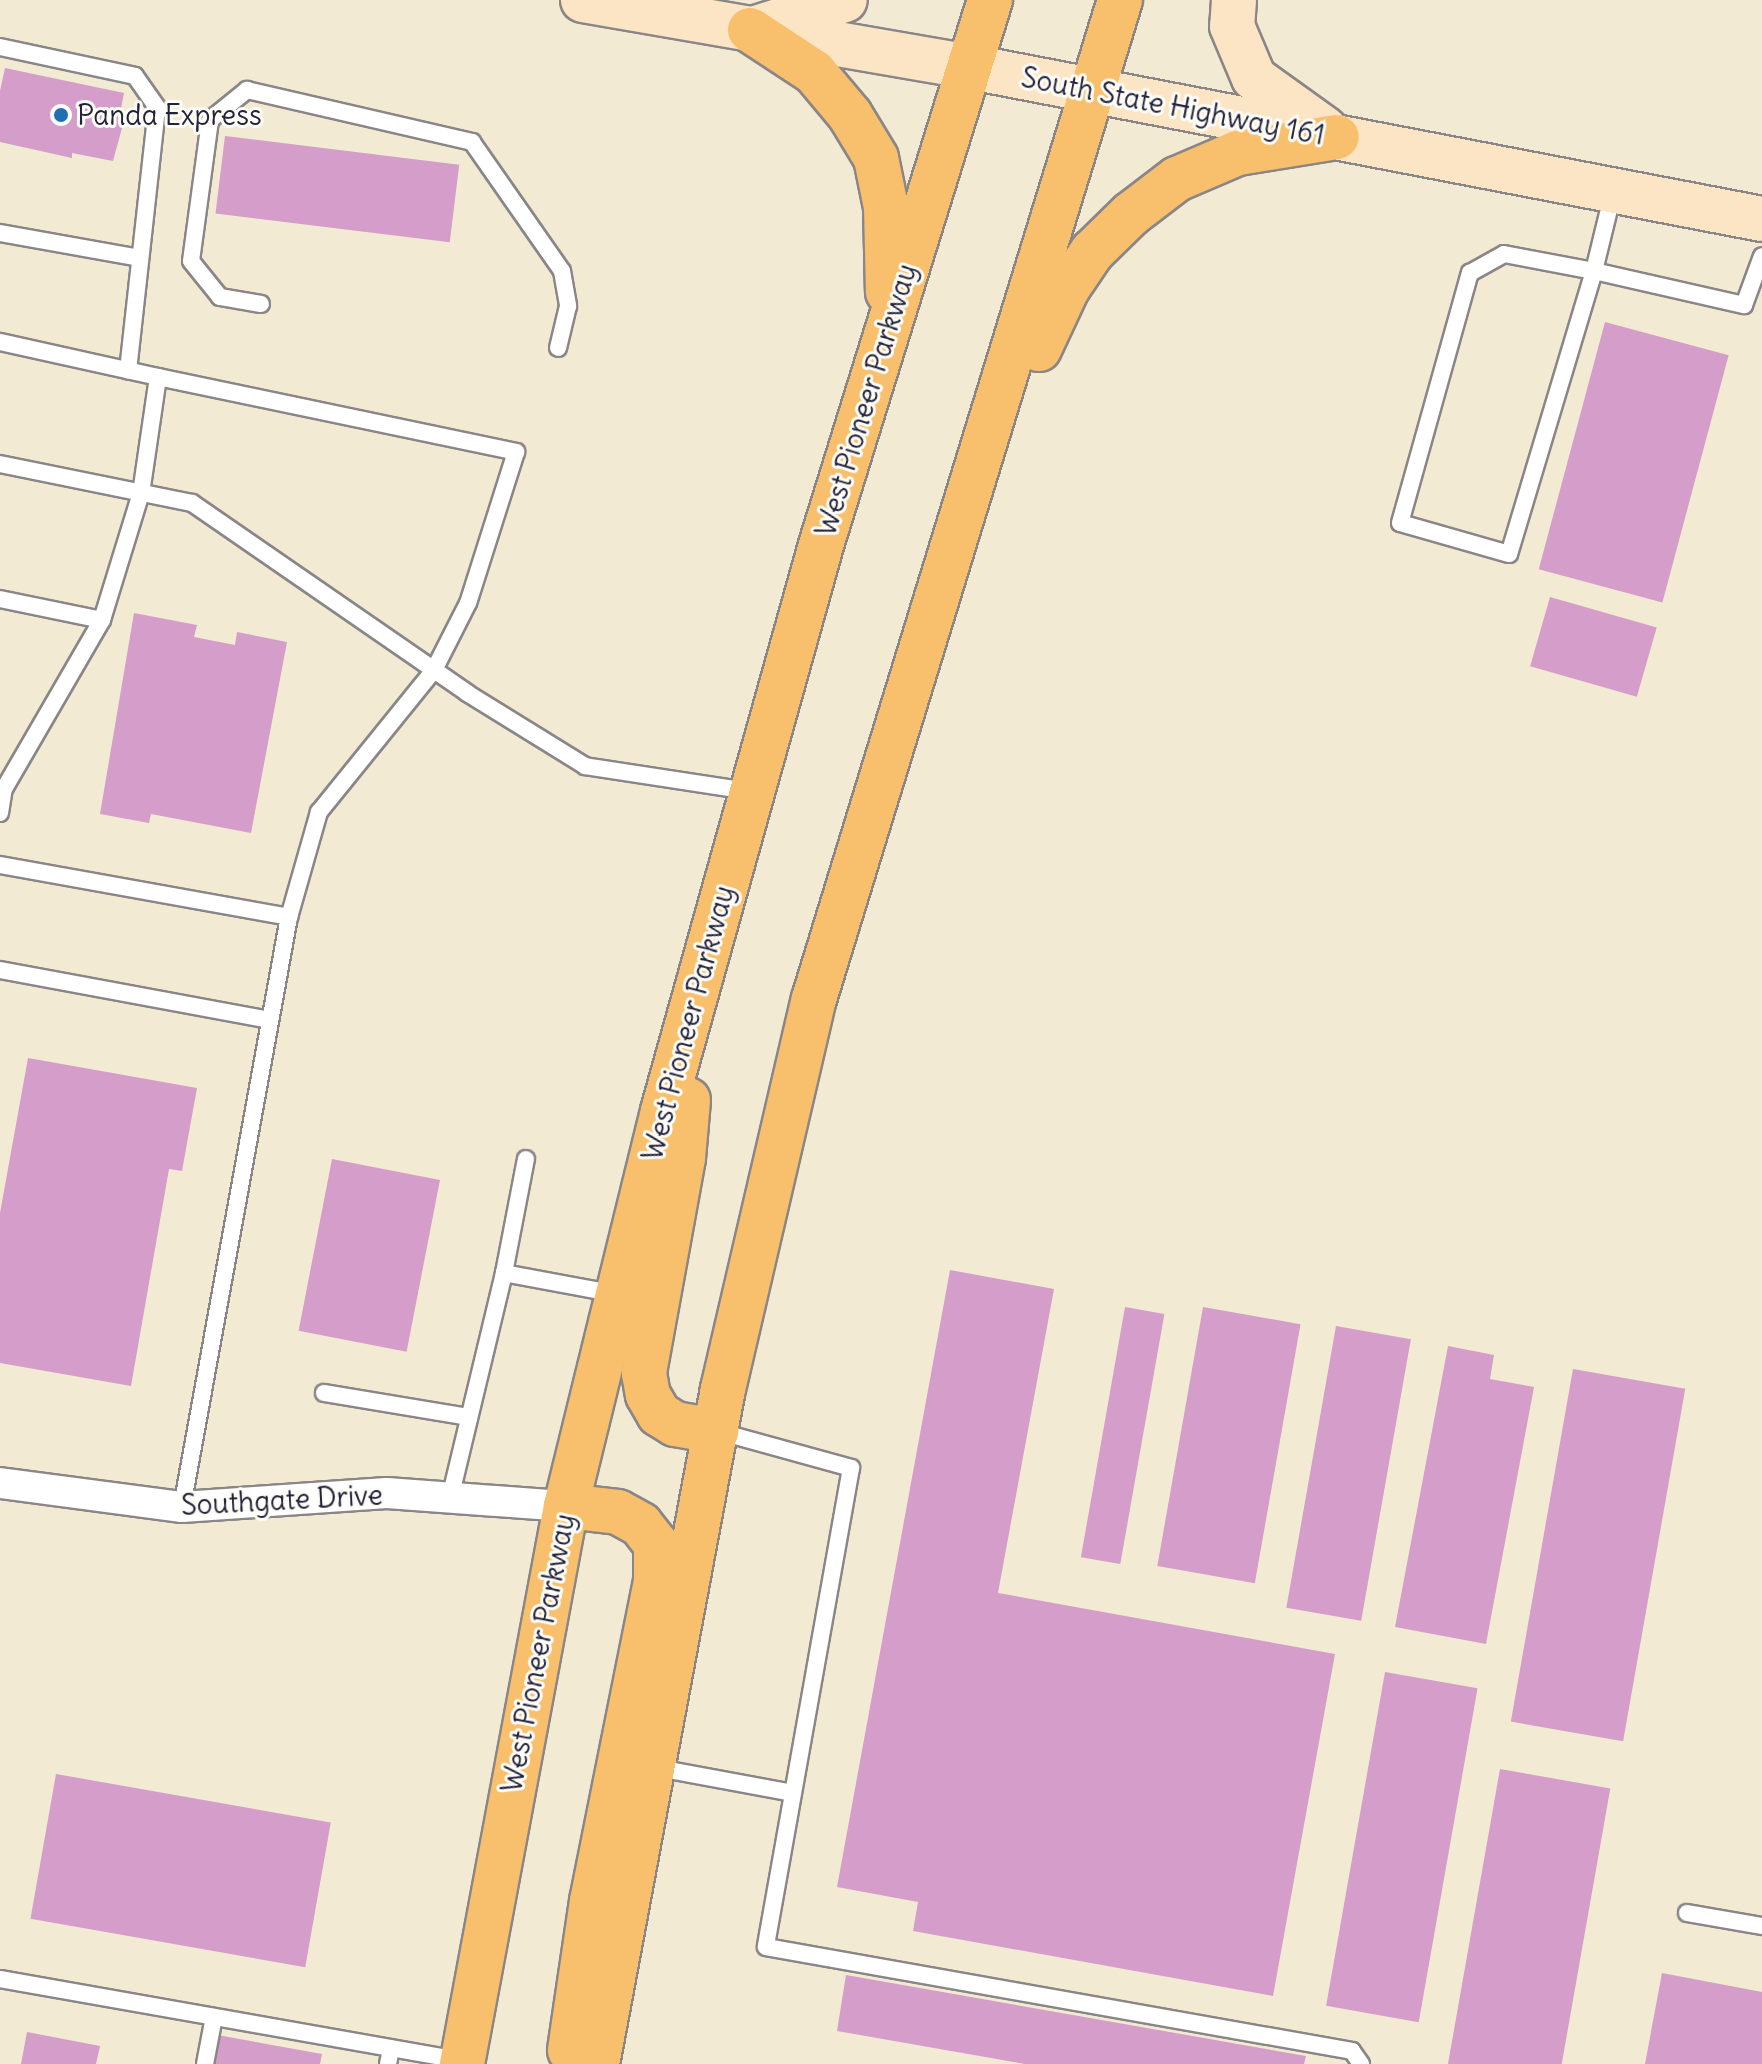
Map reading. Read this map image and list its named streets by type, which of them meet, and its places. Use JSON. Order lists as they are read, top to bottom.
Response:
{
  "streets": {
    "main road": ["South State Highway 161", "West Pioneer Parkway"],
    "street": ["Southgate Drive"]
  },
  "crossings": [
    ["South State Highway 161", "West Pioneer Parkway"],
    ["West Pioneer Parkway", "Southgate Drive"]
  ],
  "places": ["Panda Express"]
}
